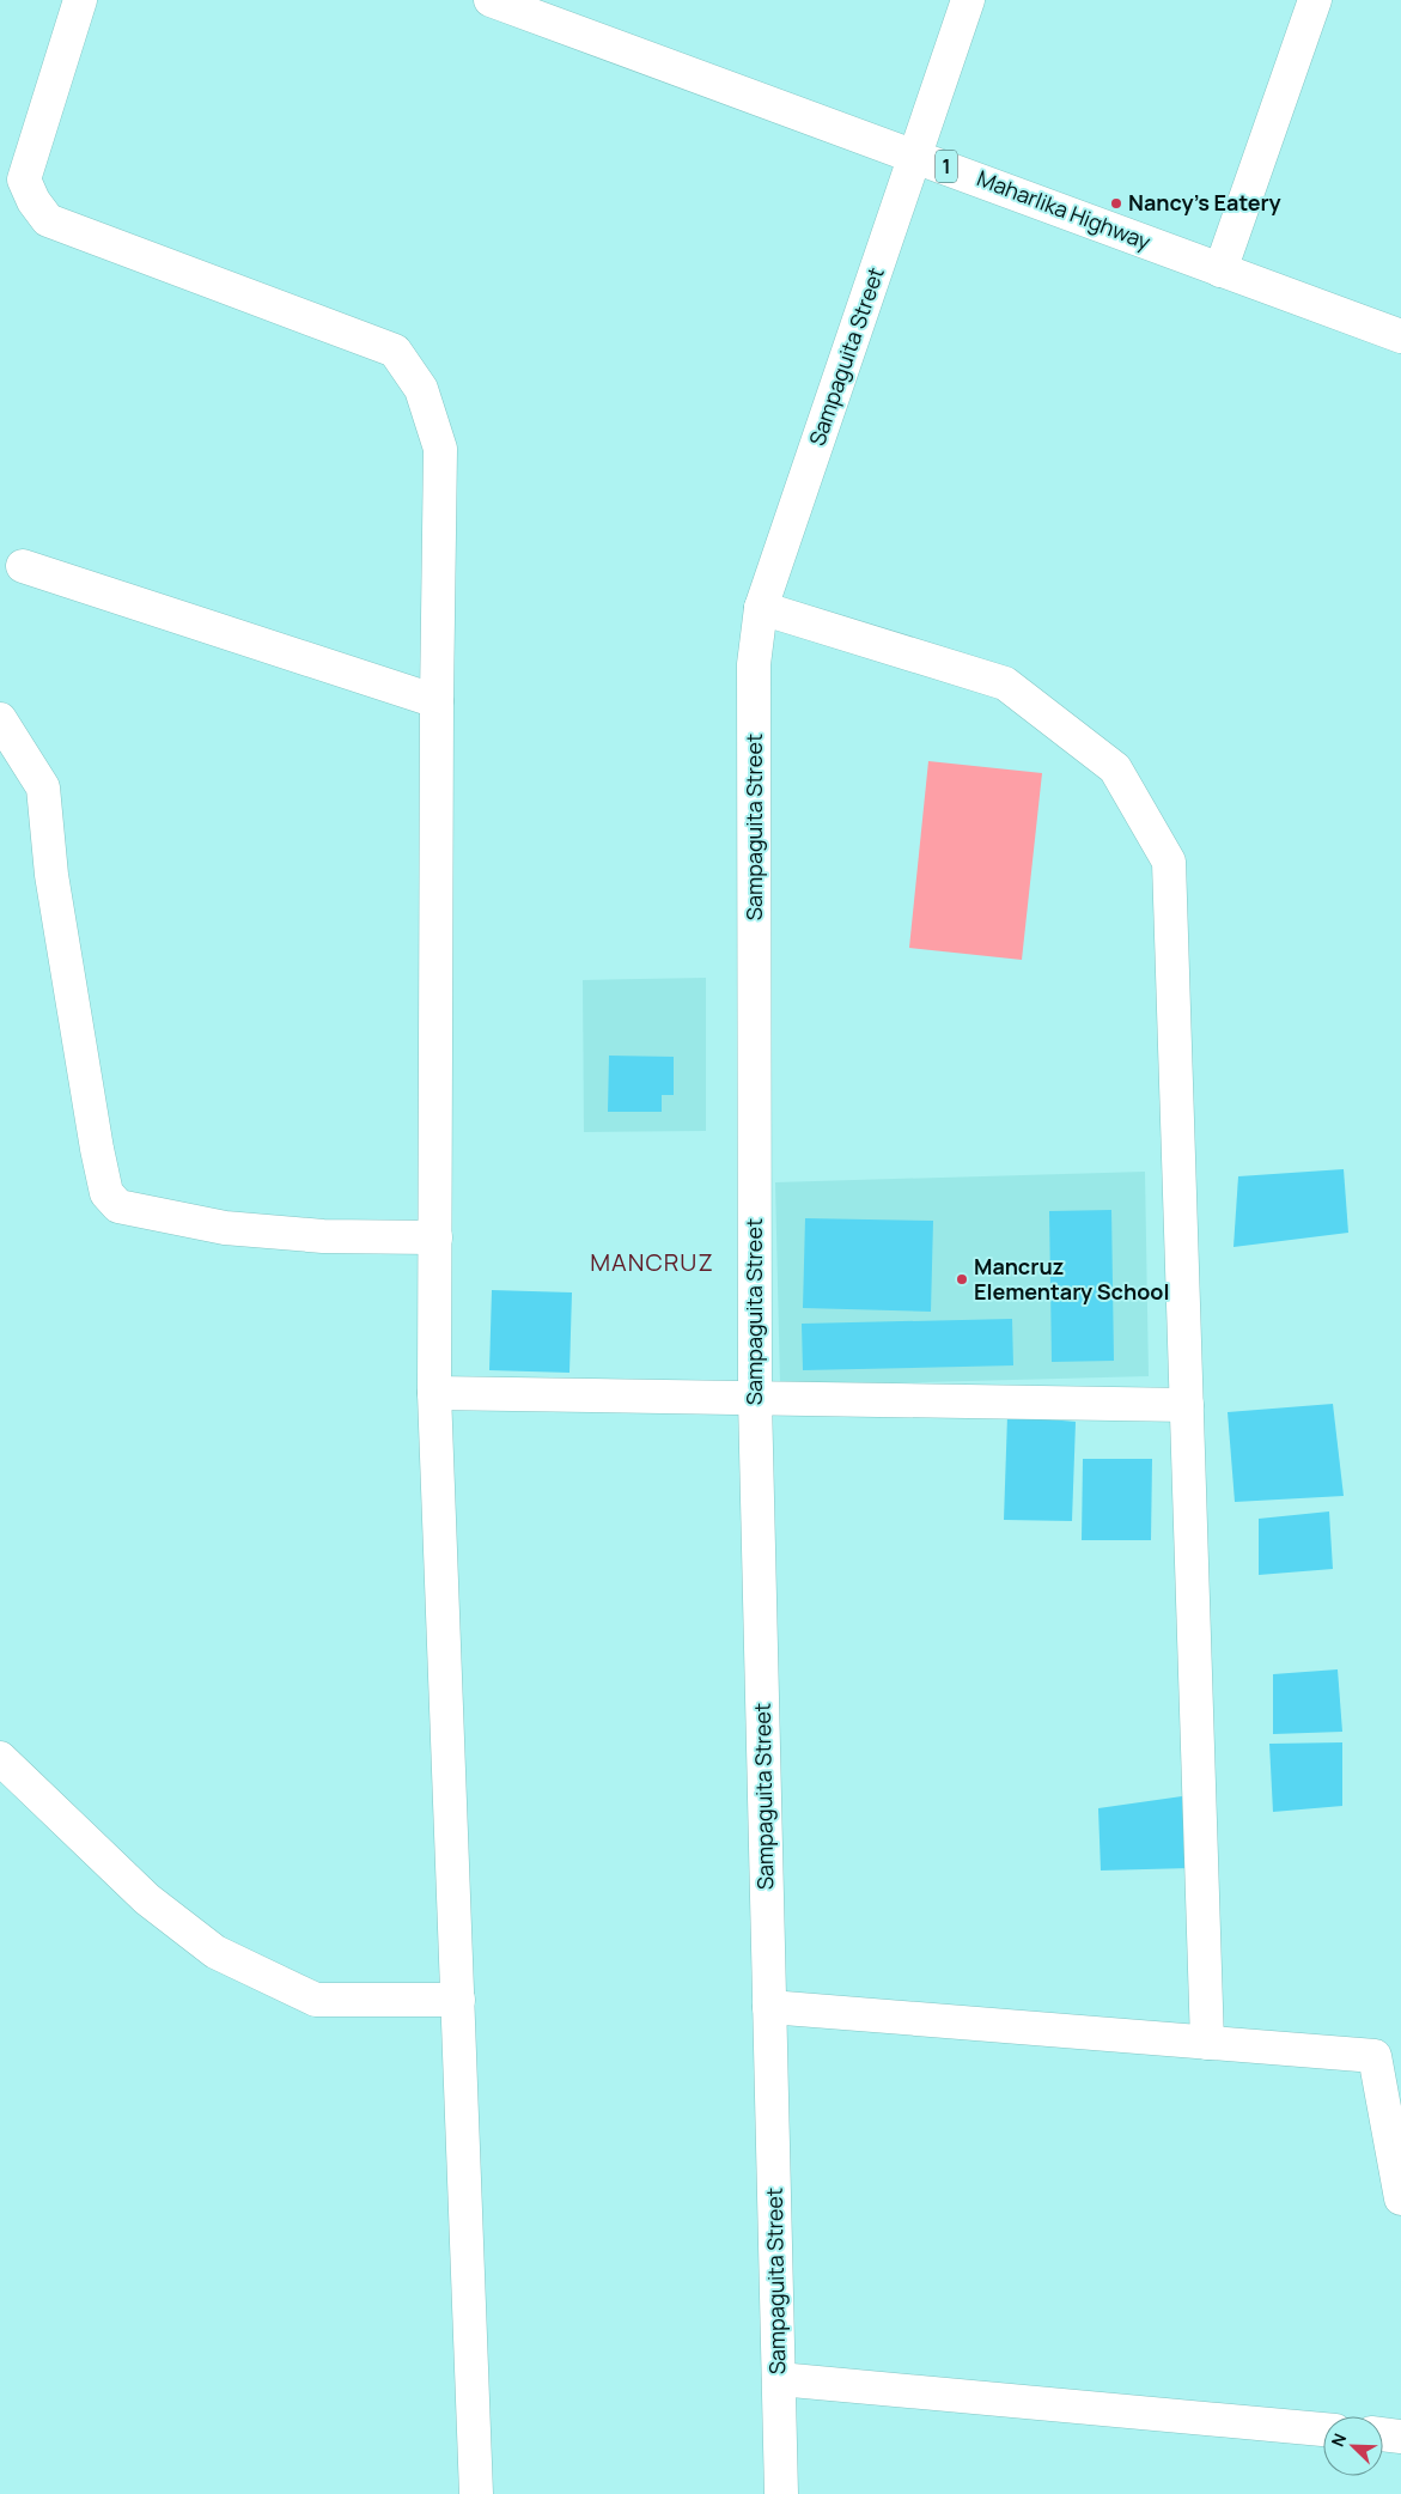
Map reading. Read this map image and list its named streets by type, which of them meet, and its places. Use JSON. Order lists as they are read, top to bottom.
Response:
{
  "streets": {
    "main road": ["1", "Maharlika Highway", "Sampaguita Street"]
  },
  "crossings": [
    ["Maharlika Highway", "Sampaguita Street"]
  ],
  "districts": ["MANCRUZ"],
  "places": ["Nancy's Eatery", "Mancruz Elementary School"],
  "north": "top left"
}
